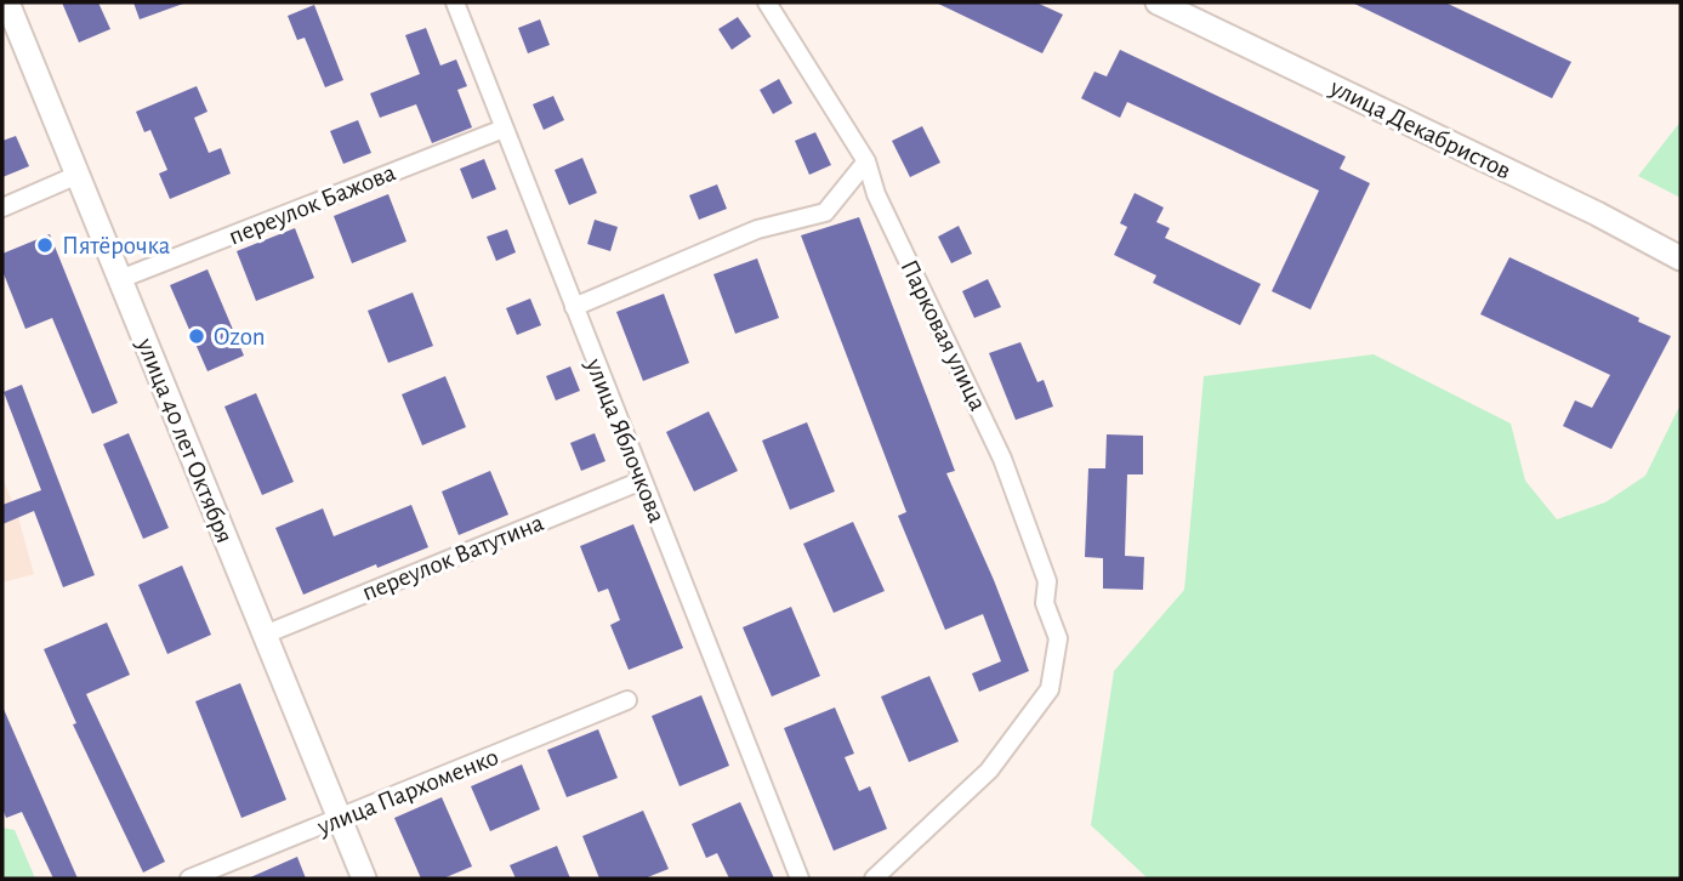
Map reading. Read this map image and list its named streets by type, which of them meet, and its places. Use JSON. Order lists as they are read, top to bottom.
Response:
{
  "streets": {
    "street": [
      "улица Декабристов",
      "переулок Бажова",
      "Парковая улица",
      "улица 40 лет Октября",
      "улица Яблочкова",
      "переулок Ватутина",
      "улица Пархоменко"
    ]
  },
  "crossings": [
    ["переулок Бажова", "улица 40 лет Октября"],
    ["переулок Бажова", "улица Яблочкова"],
    ["улица 40 лет Октября", "переулок Ватутина"],
    ["улица 40 лет Октября", "улица Пархоменко"],
    ["улица Яблочкова", "переулок Ватутина"]
  ],
  "places": ["Пятёрочка", "Ozon"]
}
